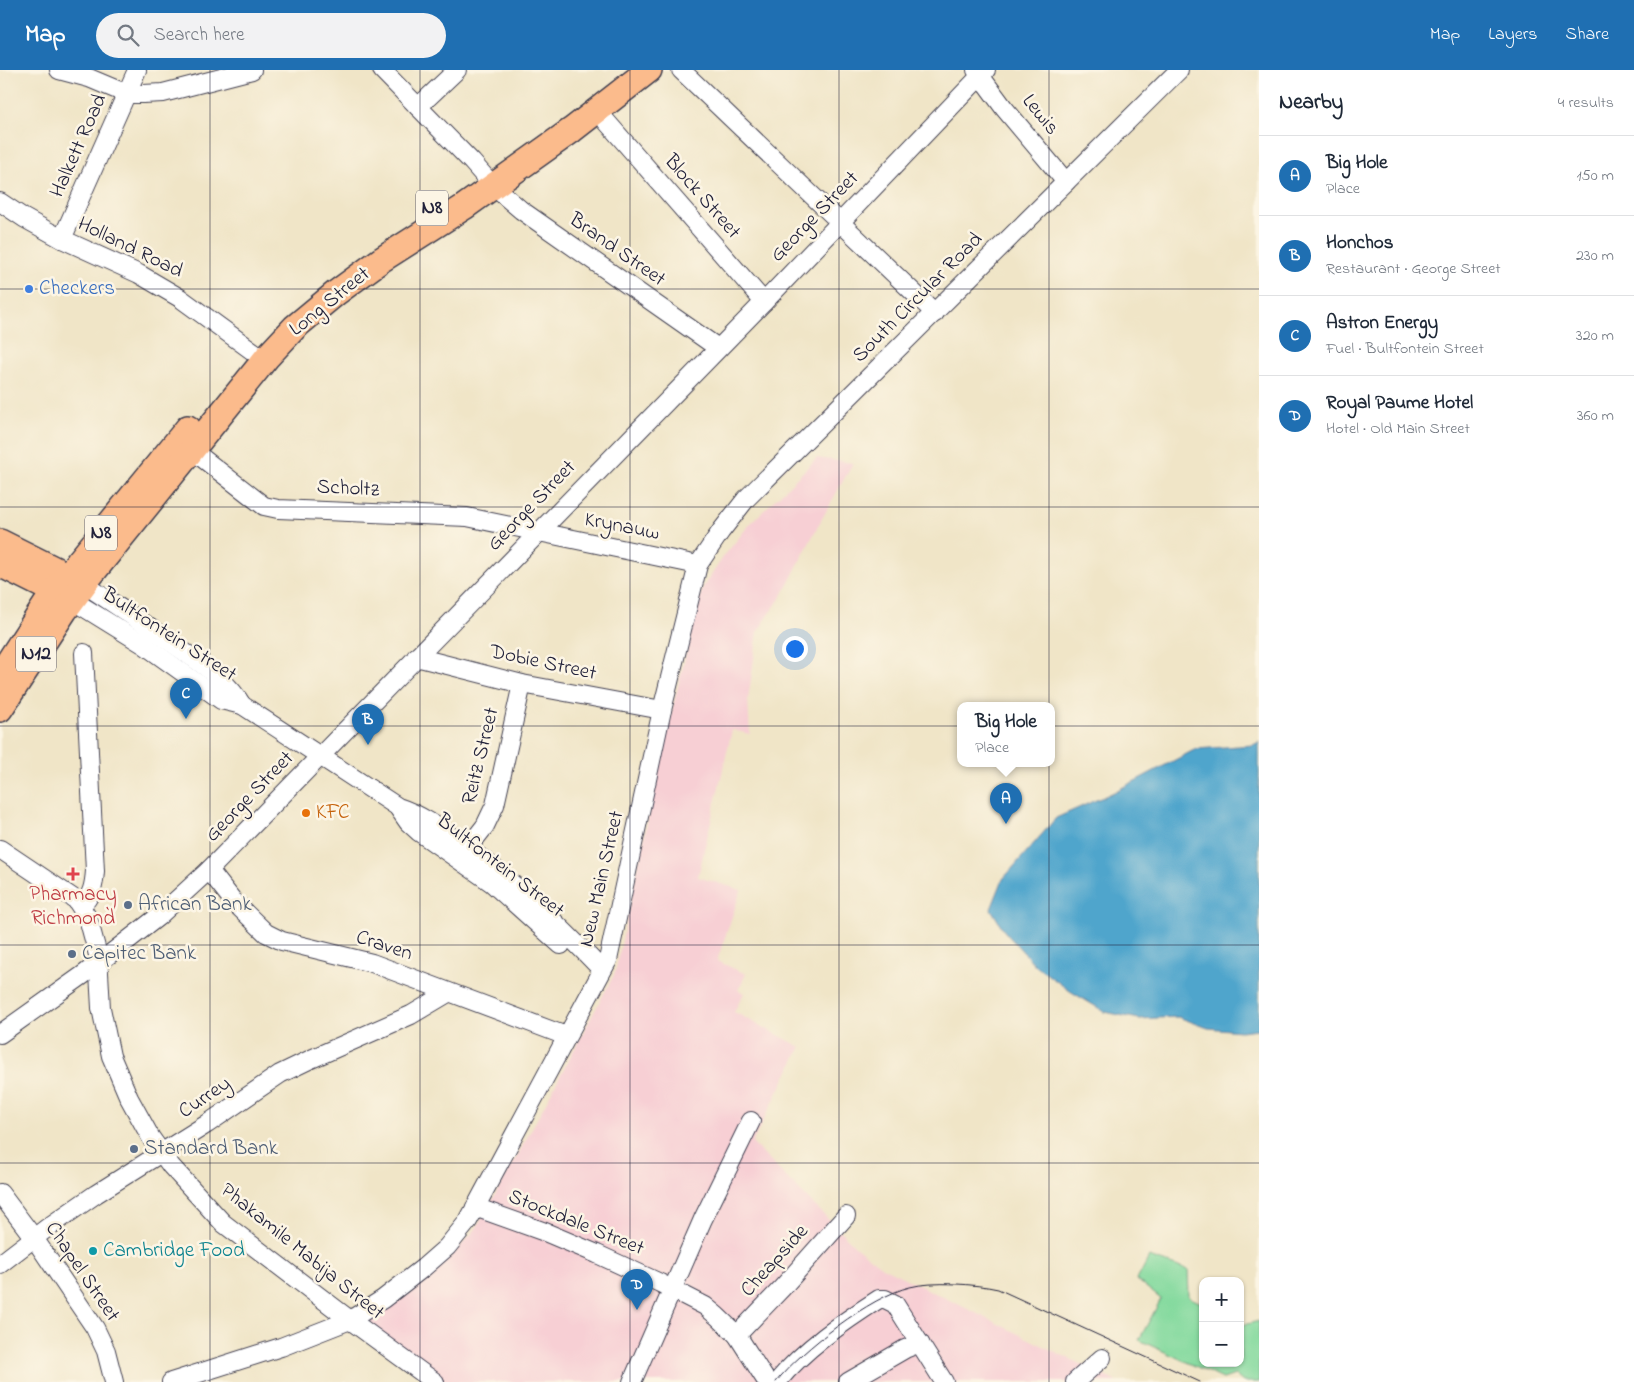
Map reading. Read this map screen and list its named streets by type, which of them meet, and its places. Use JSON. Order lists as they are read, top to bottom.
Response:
{
  "streets": {
    "highway": ["N8", "Long Street", "N12"],
    "street": [
      "Lewis",
      "Halkett Road",
      "Block Street",
      "George Street",
      "Holland Road",
      "Brand Street",
      "South Circular Road",
      "Scholtz",
      "Krynauw",
      "Bultfontein Street",
      "Dobie Street",
      "Reitz Street",
      "New Main Street",
      "Craven",
      "Currey",
      "Stockdale Street",
      "Phakamile Mabija Street",
      "Cheapside",
      "Chapel Street"
    ]
  },
  "crossings": [
    ["Lewis", "George Street"],
    ["Lewis", "South Circular Road"],
    ["Halkett Road", "Holland Road"],
    ["Block Street", "George Street"],
    ["N8", "Long Street"],
    ["N8", "Bultfontein Street"],
    ["N8", "N12"],
    ["George Street", "Brand Street"],
    ["George Street", "Scholtz"],
    ["George Street", "Krynauw"],
    ["George Street", "Bultfontein Street"],
    ["George Street", "Dobie Street"],
    ["George Street", "Craven"],
    ["George Street", "Phakamile Mabija Street"],
    ["Holland Road", "Long Street"],
    ["Brand Street", "Long Street"],
    ["South Circular Road", "Krynauw"],
    ["South Circular Road", "New Main Street"],
    ["Long Street", "Scholtz"],
    ["Long Street", "Bultfontein Street"],
    ["Long Street", "N12"],
    ["Scholtz", "Krynauw"],
    ["Krynauw", "New Main Street"],
    ["Bultfontein Street", "N12"],
    ["Bultfontein Street", "Reitz Street"],
    ["Bultfontein Street", "New Main Street"],
    ["Dobie Street", "Reitz Street"],
    ["Dobie Street", "New Main Street"],
    ["New Main Street", "Craven"],
    ["New Main Street", "Stockdale Street"],
    ["New Main Street", "Phakamile Mabija Street"],
    ["Craven", "Currey"],
    ["Currey", "Phakamile Mabija Street"],
    ["Currey", "Chapel Street"],
    ["Stockdale Street", "Cheapside"]
  ],
  "places": {
    "other": [
      "Checkers",
      "KFC",
      "African Bank",
      "Capitec Bank",
      "Standard Bank",
      "Cambridge Food"
    ],
    "health": ["Pharmacy Richmond"]
  },
  "page": {
    "header": "Map",
    "search": "Search here",
    "nav": ["Map", "Layers", "Share"],
    "heading": ["Nearby", "4 results"],
    "list": [
      {
        "mark": "A",
        "name": "Big Hole",
        "note": "Place",
        "value": "150 m"
      },
      {
        "mark": "B",
        "name": "Honchos",
        "note": "Restaurant · George Street",
        "value": "230 m"
      },
      {
        "mark": "C",
        "name": "Astron Energy",
        "note": "Fuel · Bultfontein Street",
        "value": "320 m"
      },
      {
        "mark": "D",
        "name": "Royal Paume Hotel",
        "note": "Hotel · Old Main Street",
        "value": "360 m"
      }
    ],
    "pins": [
      "C",
      "B",
      "A",
      "D"
    ],
    "popup": ["Big Hole", "Place"],
    "map_buttons": ["+", "−"]
  }
}
